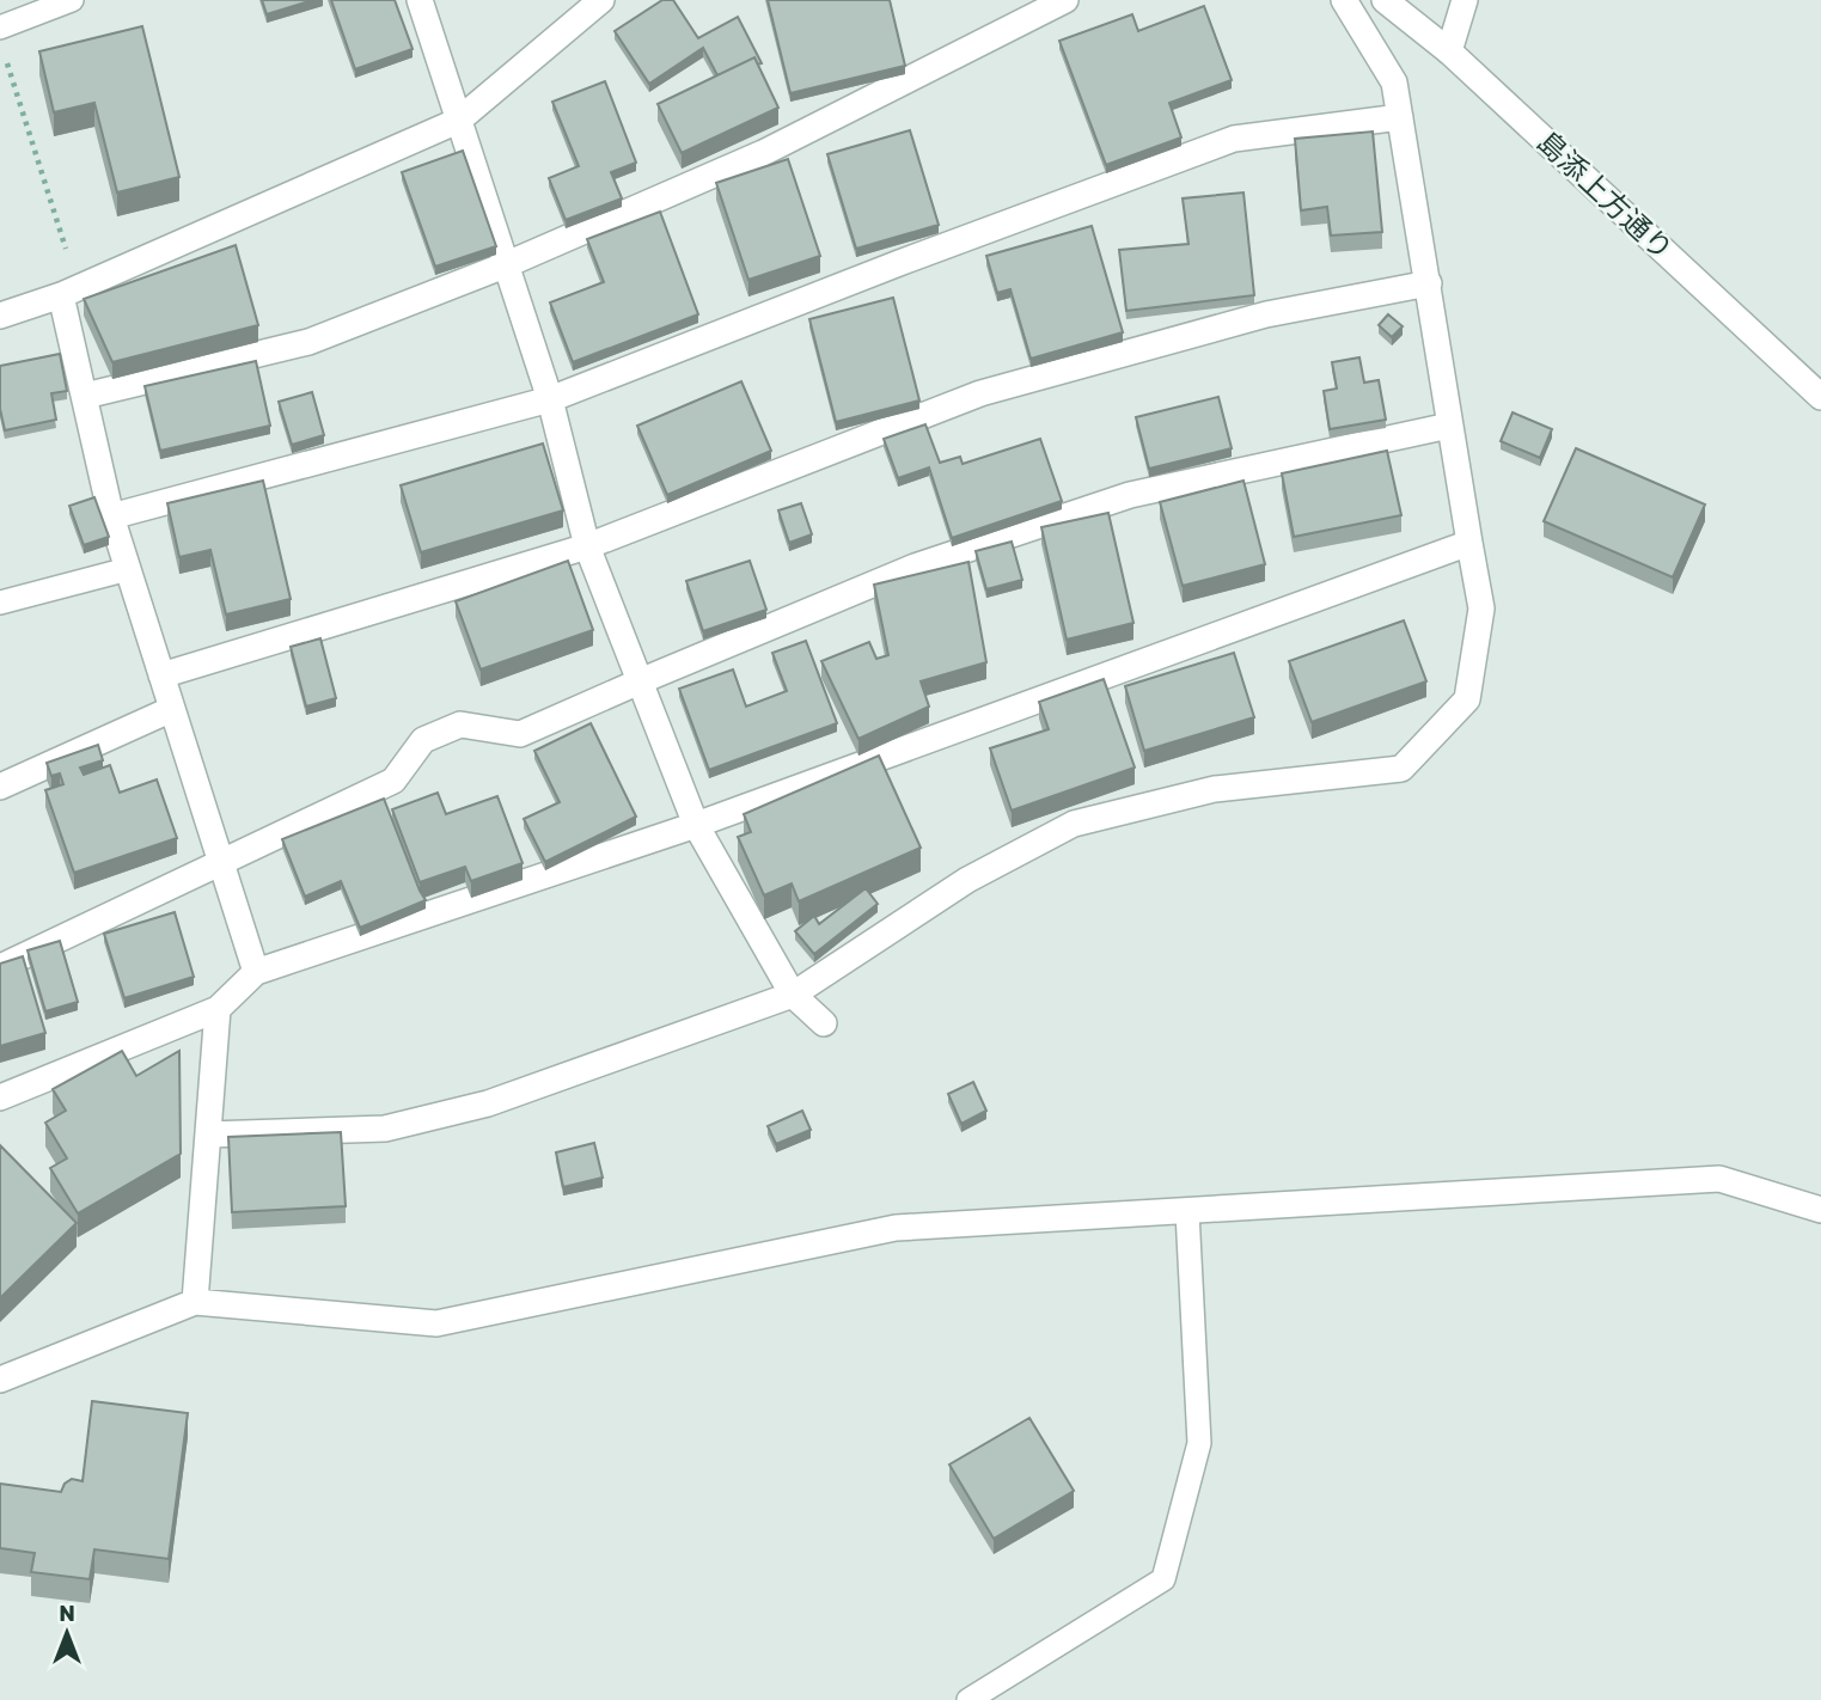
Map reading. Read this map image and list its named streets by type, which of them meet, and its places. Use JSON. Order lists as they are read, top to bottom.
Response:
{
  "streets": {
    "street": ["島添上方通り"]
  },
  "north": "top"
}
